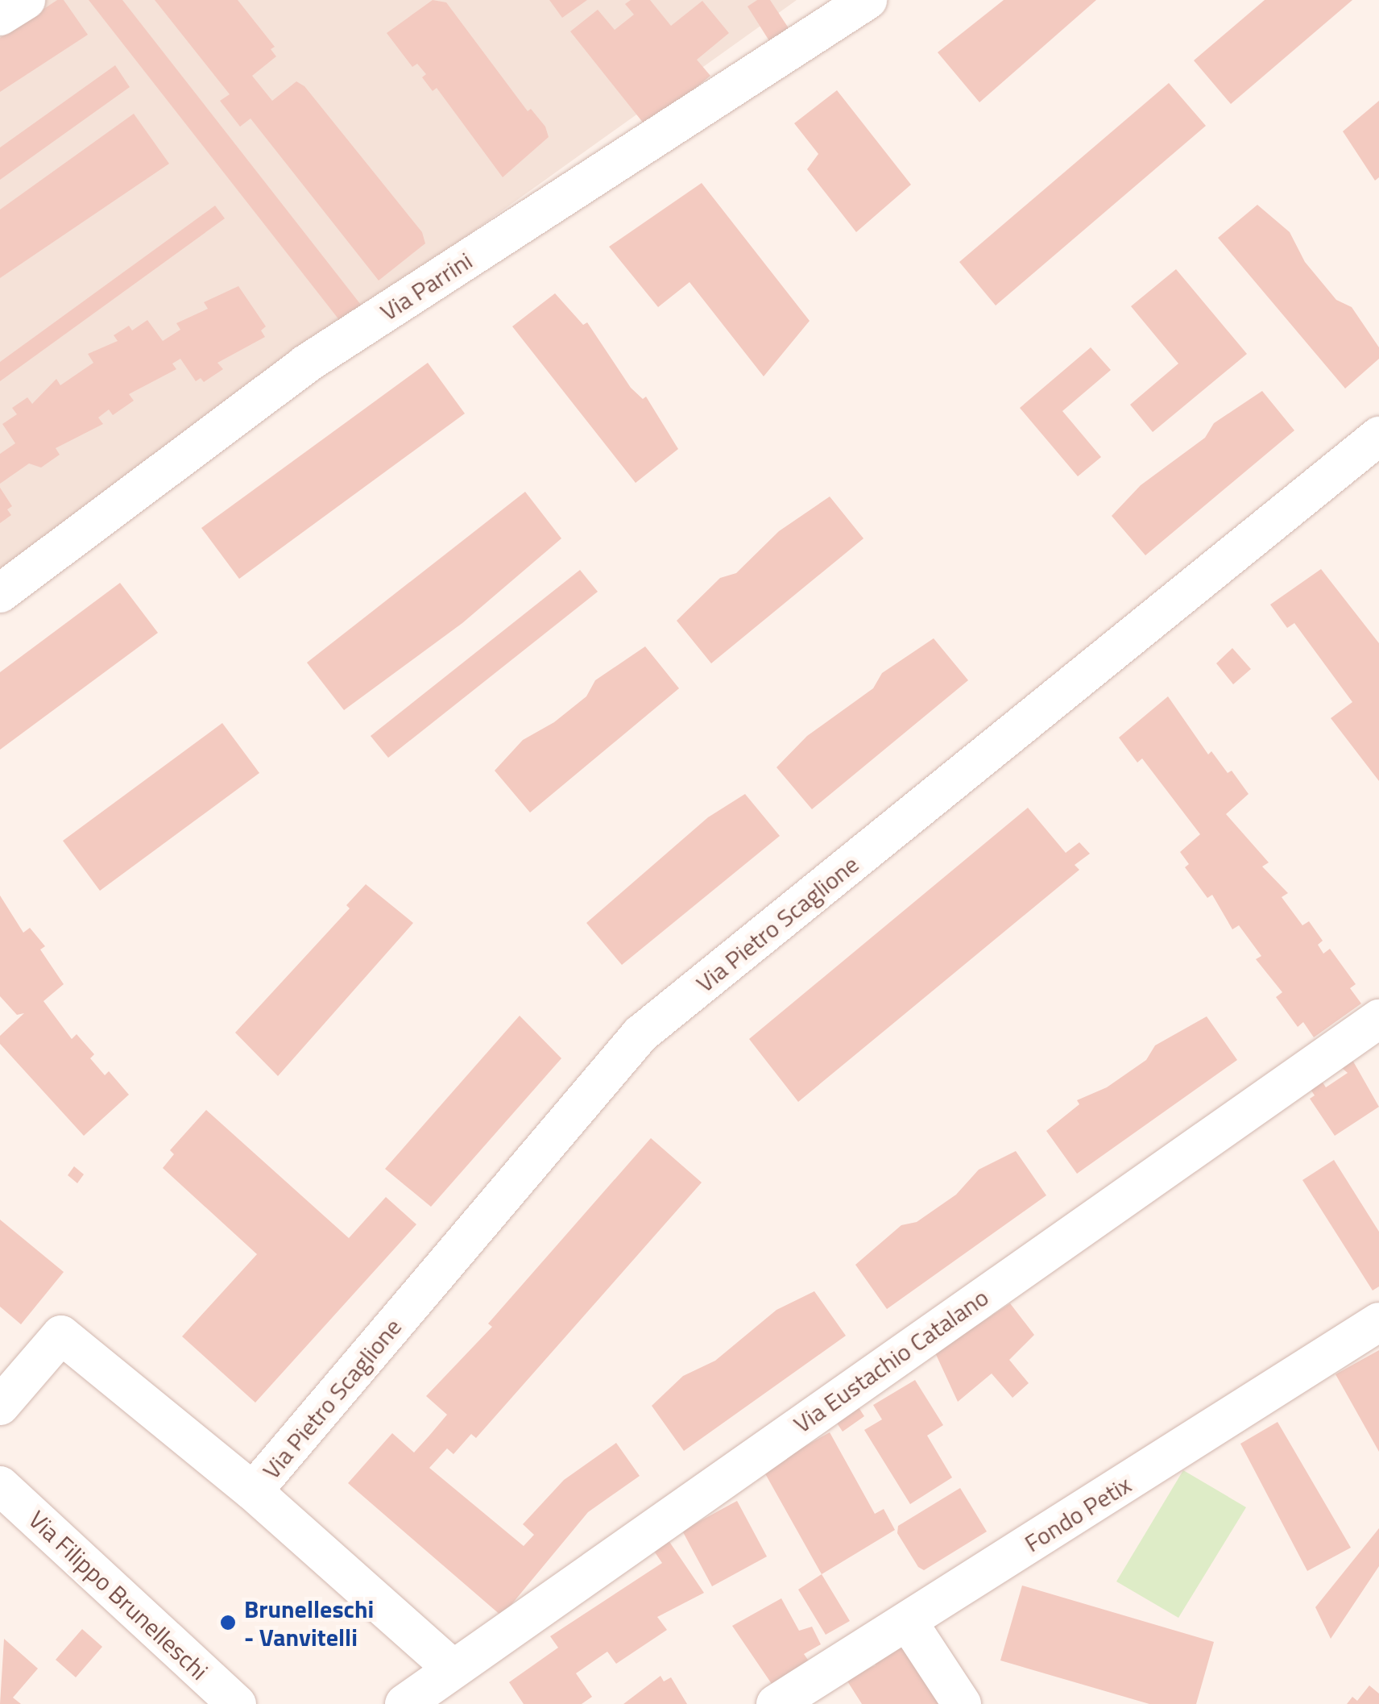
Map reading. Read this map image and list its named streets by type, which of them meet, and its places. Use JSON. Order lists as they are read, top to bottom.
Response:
{
  "streets": {
    "street": [
      "Via Parrini",
      "Via Pietro Scaglione",
      "Via Eustachio Catalano",
      "Fondo Petix",
      "Via Filippo Brunelleschi"
    ]
  },
  "places": ["Brunelleschi - Vanvitelli"]
}
